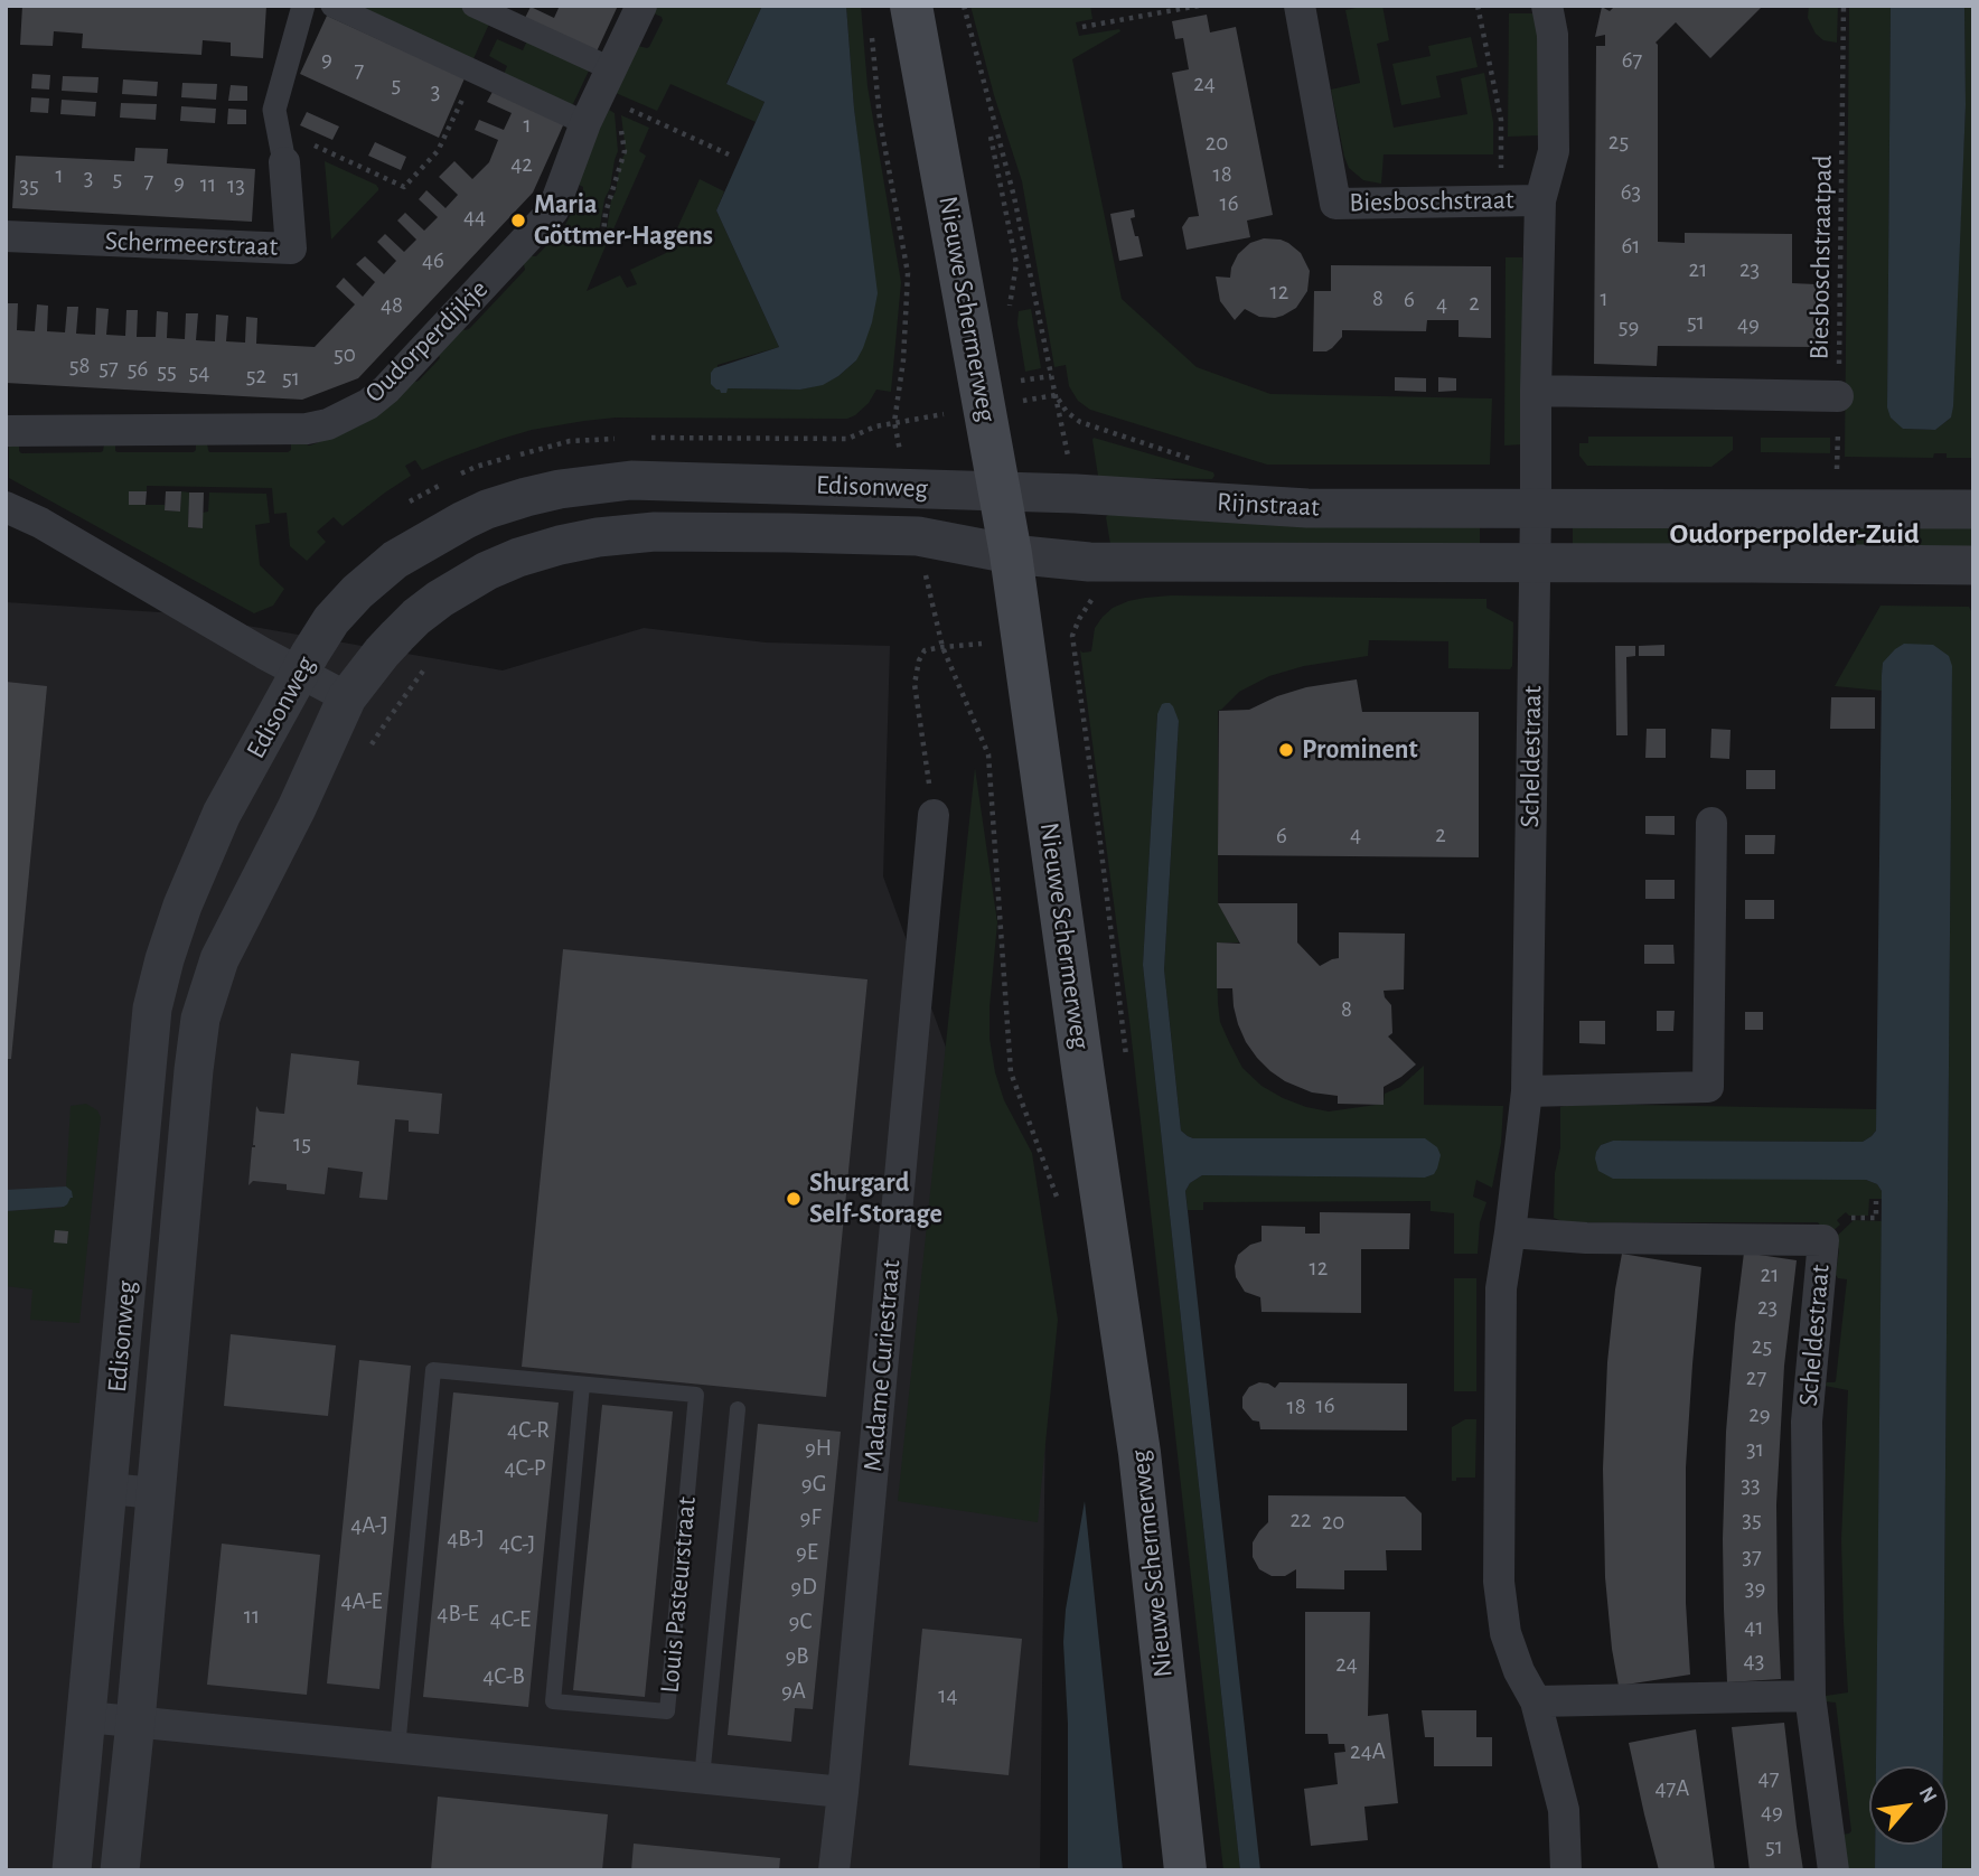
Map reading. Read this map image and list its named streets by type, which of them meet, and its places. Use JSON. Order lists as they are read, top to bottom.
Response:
{
  "streets": {
    "main road": ["Nieuwe Schermerweg"],
    "street": [
      "Biesboschstraat",
      "Schermeerstraat",
      "Oudorperdijkje",
      "Edisonweg",
      "Rijnstraat",
      "Scheldestraat",
      "Madame Curiestraat"
    ],
    "lane": ["Louis Pasteurstraat"],
    "path": ["Biesboschstraatpad"]
  },
  "crossings": [
    ["Biesboschstraat", "Rijnstraat"],
    ["Biesboschstraatpad", "Rijnstraat"],
    ["Nieuwe Schermerweg", "Edisonweg"],
    ["Nieuwe Schermerweg", "Rijnstraat"],
    ["Edisonweg", "Rijnstraat"],
    ["Rijnstraat", "Scheldestraat"]
  ],
  "districts": ["Oudorperpolder-Zuid"],
  "places": ["Maria Göttmer-Hagens", "Prominent", "Shurgard Self-Storage"],
  "house_numbers": [
    "9",
    "67",
    "7",
    "24",
    "5",
    "3",
    "1",
    "25",
    "20",
    "42",
    "18",
    "1",
    "3",
    "5",
    "7",
    "9",
    "11",
    "35",
    "13",
    "63",
    "16",
    "44",
    "61",
    "46",
    "21",
    "23",
    "12",
    "8",
    "1",
    "6",
    "2",
    "4",
    "48",
    "51",
    "49",
    "59",
    "50",
    "58",
    "57",
    "56",
    "55",
    "54",
    "52",
    "51",
    "4",
    "2",
    "6",
    "8",
    "15",
    "12",
    "21",
    "23",
    "25",
    "27",
    "16",
    "18",
    "29",
    "4C-R",
    "9H",
    "31",
    "4C-P",
    "9G",
    "33",
    "9F",
    "22",
    "35",
    "20",
    "4A-J",
    "4B-J",
    "4C-J",
    "9E",
    "37",
    "9D",
    "39",
    "4A-E",
    "4B-E",
    "11",
    "4C-E",
    "9C",
    "41",
    "9B",
    "43",
    "24",
    "4C-B",
    "9A",
    "14",
    "24A",
    "47",
    "47A",
    "49",
    "51"
  ],
  "north": "top right"
}
